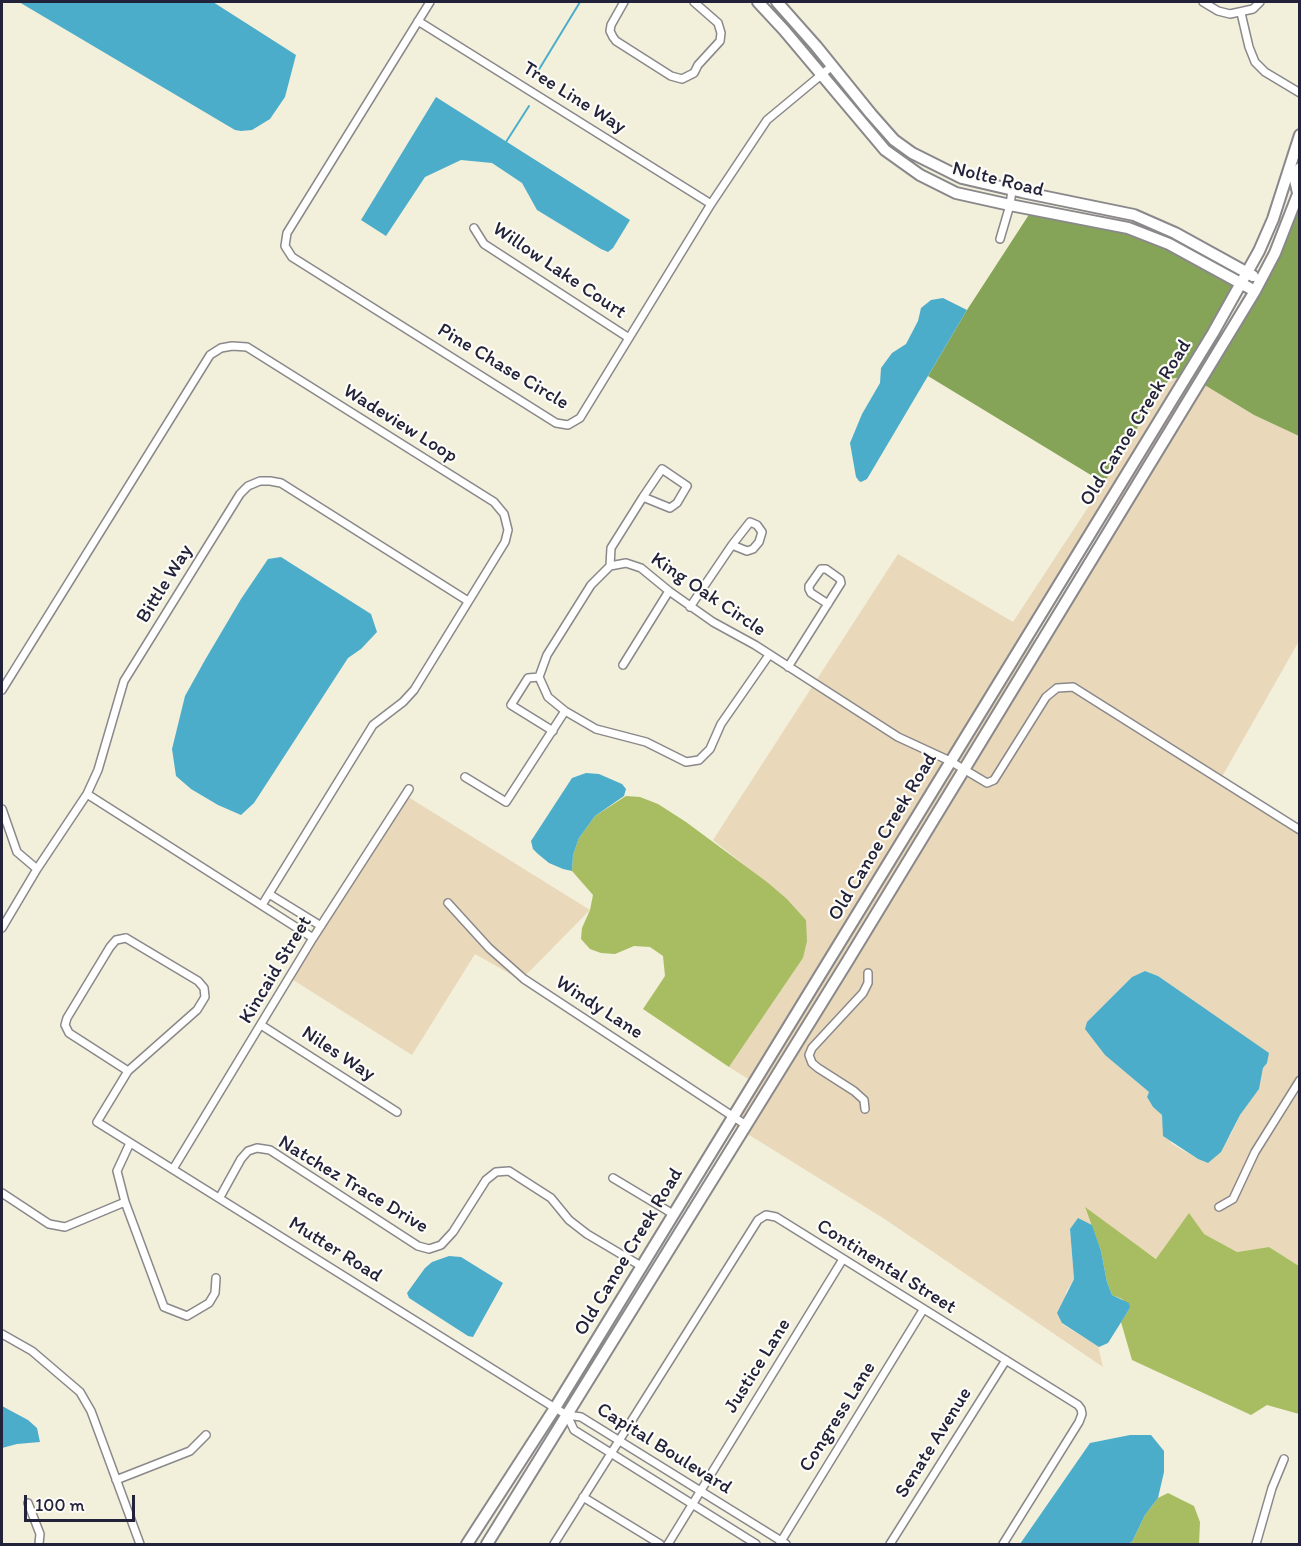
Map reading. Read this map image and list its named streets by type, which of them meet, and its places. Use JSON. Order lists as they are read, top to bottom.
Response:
{
  "streets": {
    "main road": ["Nolte Road", "Old Canoe Creek Road"],
    "street": [
      "Tree Line Way",
      "Willow Lake Court",
      "Pine Chase Circle",
      "Wadeview Loop",
      "Bittle Way",
      "King Oak Circle",
      "Kincaid Street",
      "Windy Lane",
      "Niles Way",
      "Natchez Trace Drive",
      "Mutter Road",
      "Continental Street",
      "Justice Lane",
      "Congress Lane",
      "Senate Avenue",
      "Capital Boulevard"
    ]
  },
  "crossings": [
    ["Tree Line Way", "Pine Chase Circle"],
    ["Nolte Road", "Pine Chase Circle"],
    ["Nolte Road", "Old Canoe Creek Road"],
    ["Willow Lake Court", "Pine Chase Circle"],
    ["Old Canoe Creek Road", "King Oak Circle"],
    ["Old Canoe Creek Road", "Windy Lane"],
    ["Old Canoe Creek Road", "Natchez Trace Drive"],
    ["Old Canoe Creek Road", "Mutter Road"],
    ["Old Canoe Creek Road", "Capital Boulevard"],
    ["Wadeview Loop", "Bittle Way"],
    ["Kincaid Street", "Niles Way"],
    ["Kincaid Street", "Mutter Road"],
    ["Natchez Trace Drive", "Mutter Road"],
    ["Mutter Road", "Capital Boulevard"],
    ["Continental Street", "Justice Lane"],
    ["Continental Street", "Congress Lane"],
    ["Continental Street", "Senate Avenue"],
    ["Continental Street", "Capital Boulevard"],
    ["Justice Lane", "Capital Boulevard"],
    ["Congress Lane", "Capital Boulevard"]
  ],
  "scale_bar": "100 m"
}
